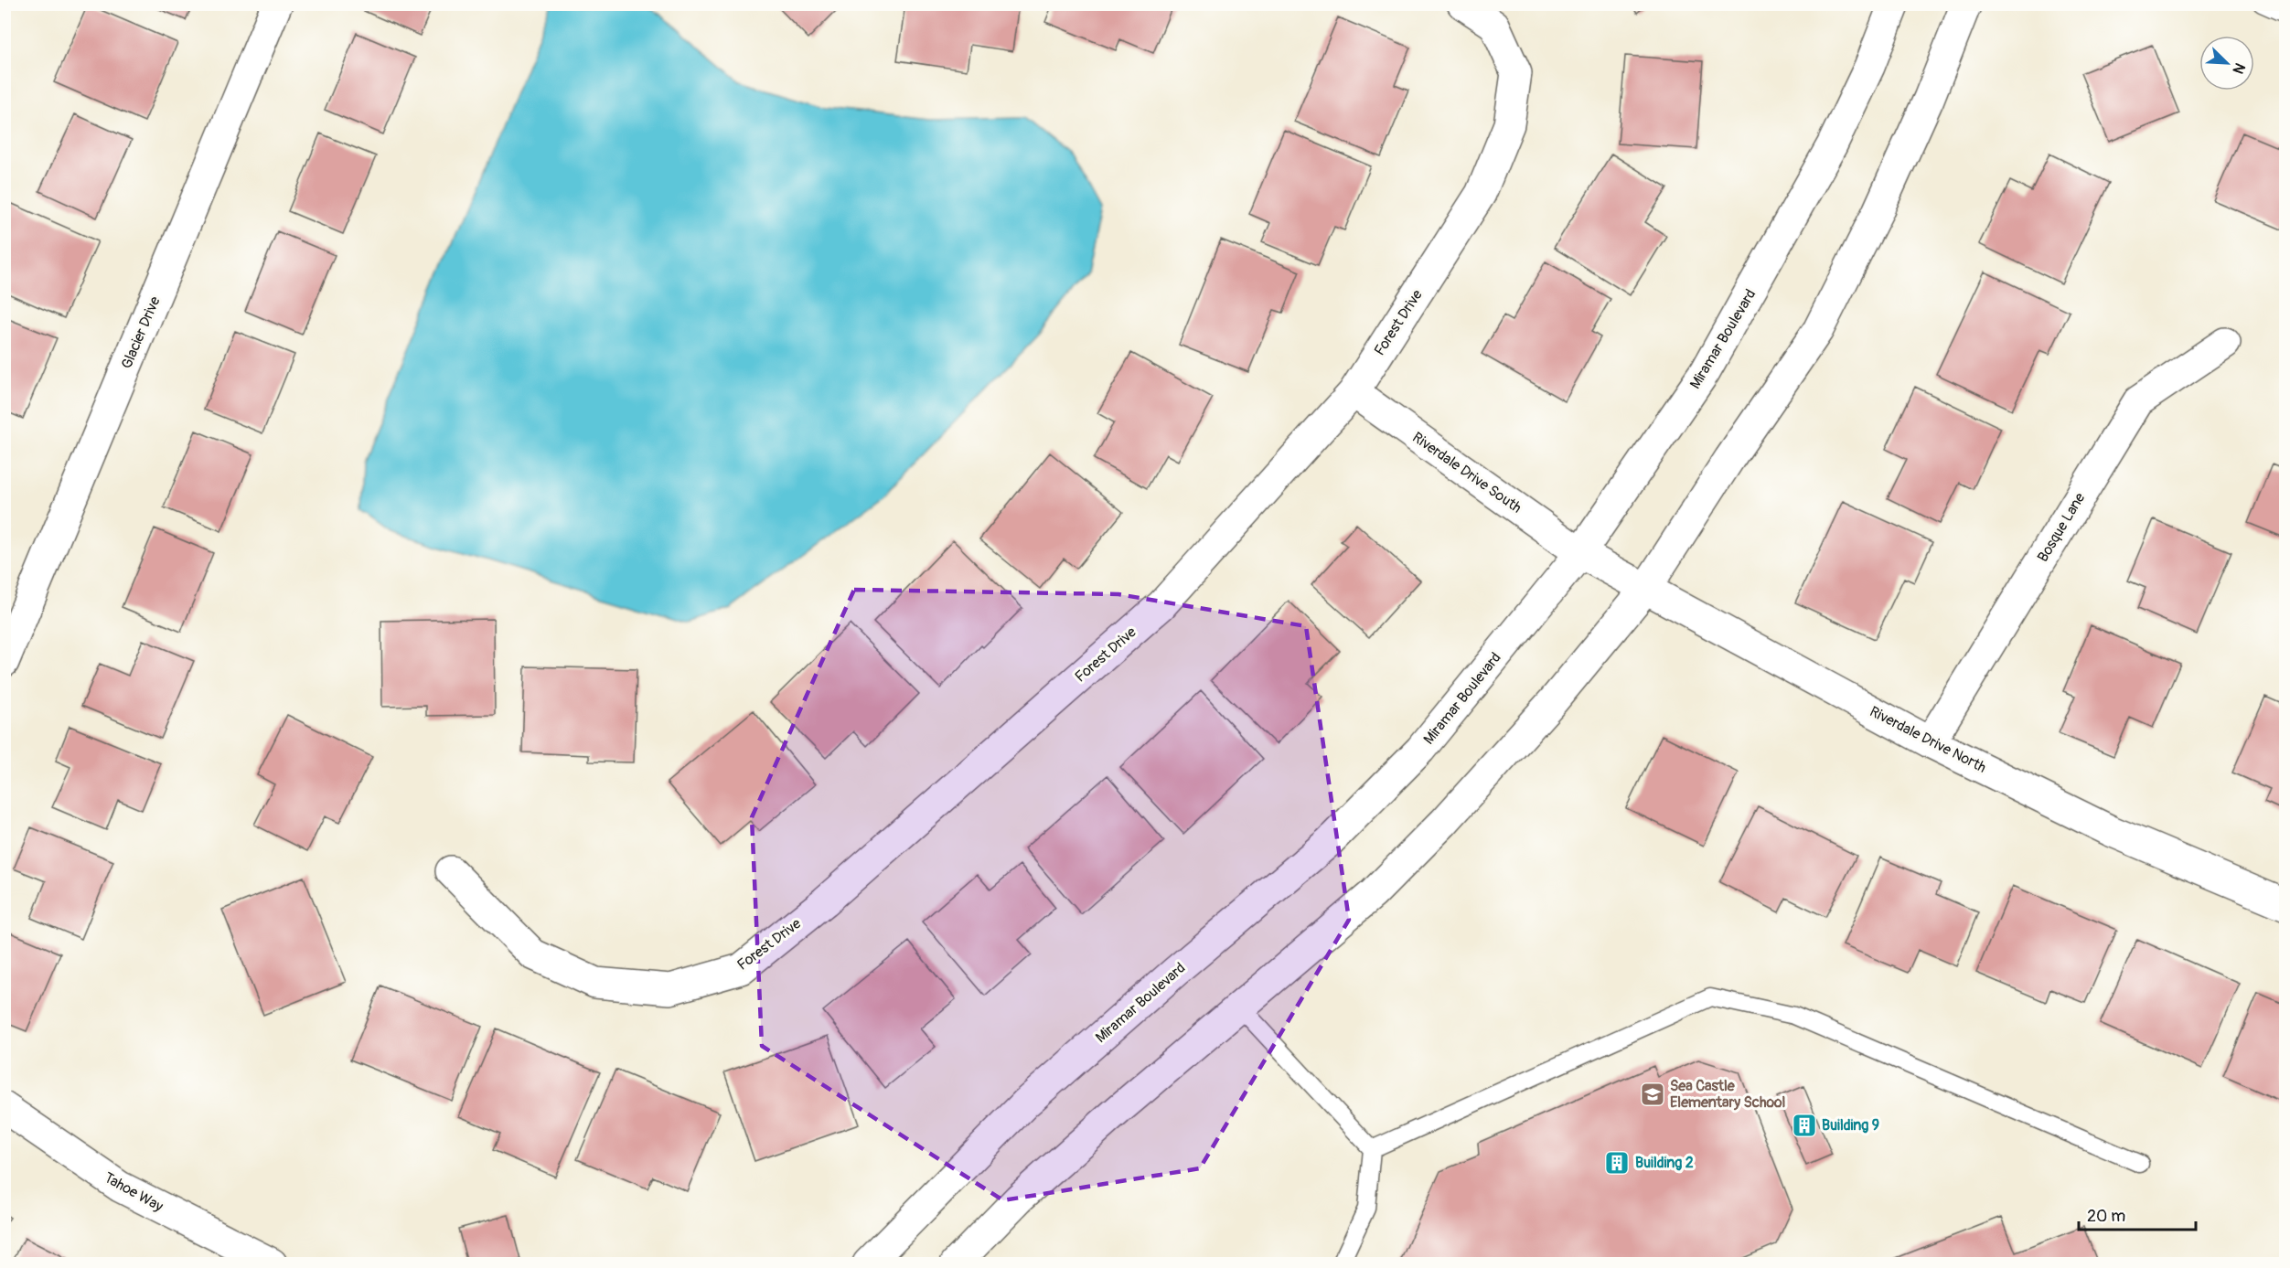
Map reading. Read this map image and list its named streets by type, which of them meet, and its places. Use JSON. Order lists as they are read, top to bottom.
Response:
{
  "streets": {
    "street": [
      "Forest Drive",
      "Glacier Drive",
      "Miramar Boulevard",
      "Riverdale Drive South",
      "Bosque Lane",
      "Riverdale Drive North",
      "Tahoe Way"
    ]
  },
  "crossings": [
    ["Forest Drive", "Riverdale Drive South"],
    ["Miramar Boulevard", "Riverdale Drive South"],
    ["Miramar Boulevard", "Riverdale Drive North"],
    ["Riverdale Drive South", "Riverdale Drive North"],
    ["Bosque Lane", "Riverdale Drive North"]
  ],
  "places": {
    "school or university": ["Sea Castle Elementary School"],
    "building": ["Building 9", "Building 2"]
  },
  "scale_bar": "20 m",
  "north": "bottom right"
}
